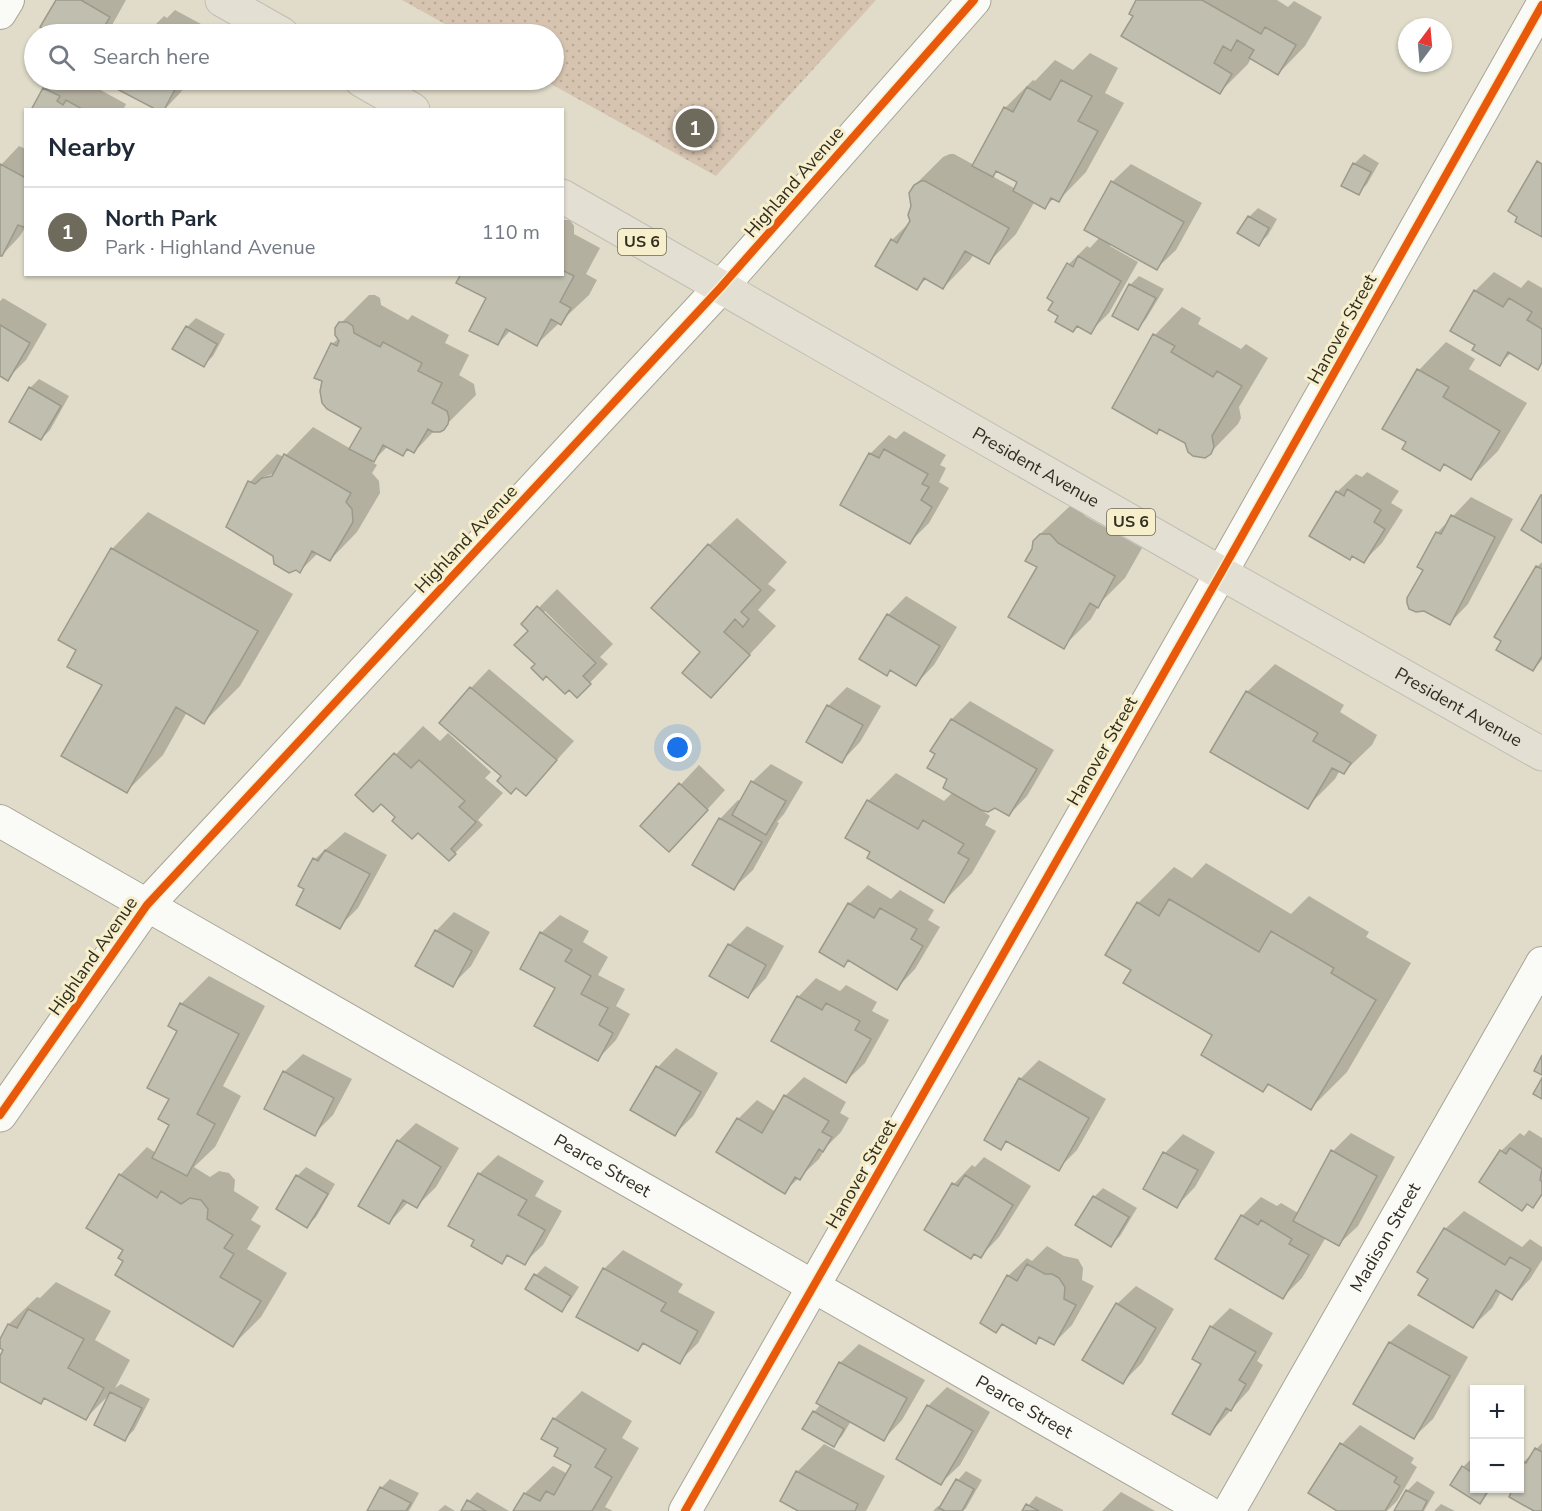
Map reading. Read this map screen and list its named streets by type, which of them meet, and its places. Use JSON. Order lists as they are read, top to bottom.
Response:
{
  "streets": {
    "main road": ["US 6", "President Avenue"],
    "street": [
      "Highland Avenue",
      "Hanover Street",
      "Pearce Street",
      "Madison Street"
    ]
  },
  "crossings": [
    ["Highland Avenue", "President Avenue"],
    ["Highland Avenue", "Pearce Street"],
    ["Hanover Street", "President Avenue"],
    ["Hanover Street", "Pearce Street"]
  ],
  "north": "top",
  "page": {
    "search": "Search here",
    "pins": "1",
    "heading": "Nearby",
    "list": [
      {
        "mark": "1",
        "name": "North Park",
        "note": "Park · Highland Avenue",
        "value": "110 m"
      }
    ],
    "map_buttons": ["+", "−"]
  }
}
